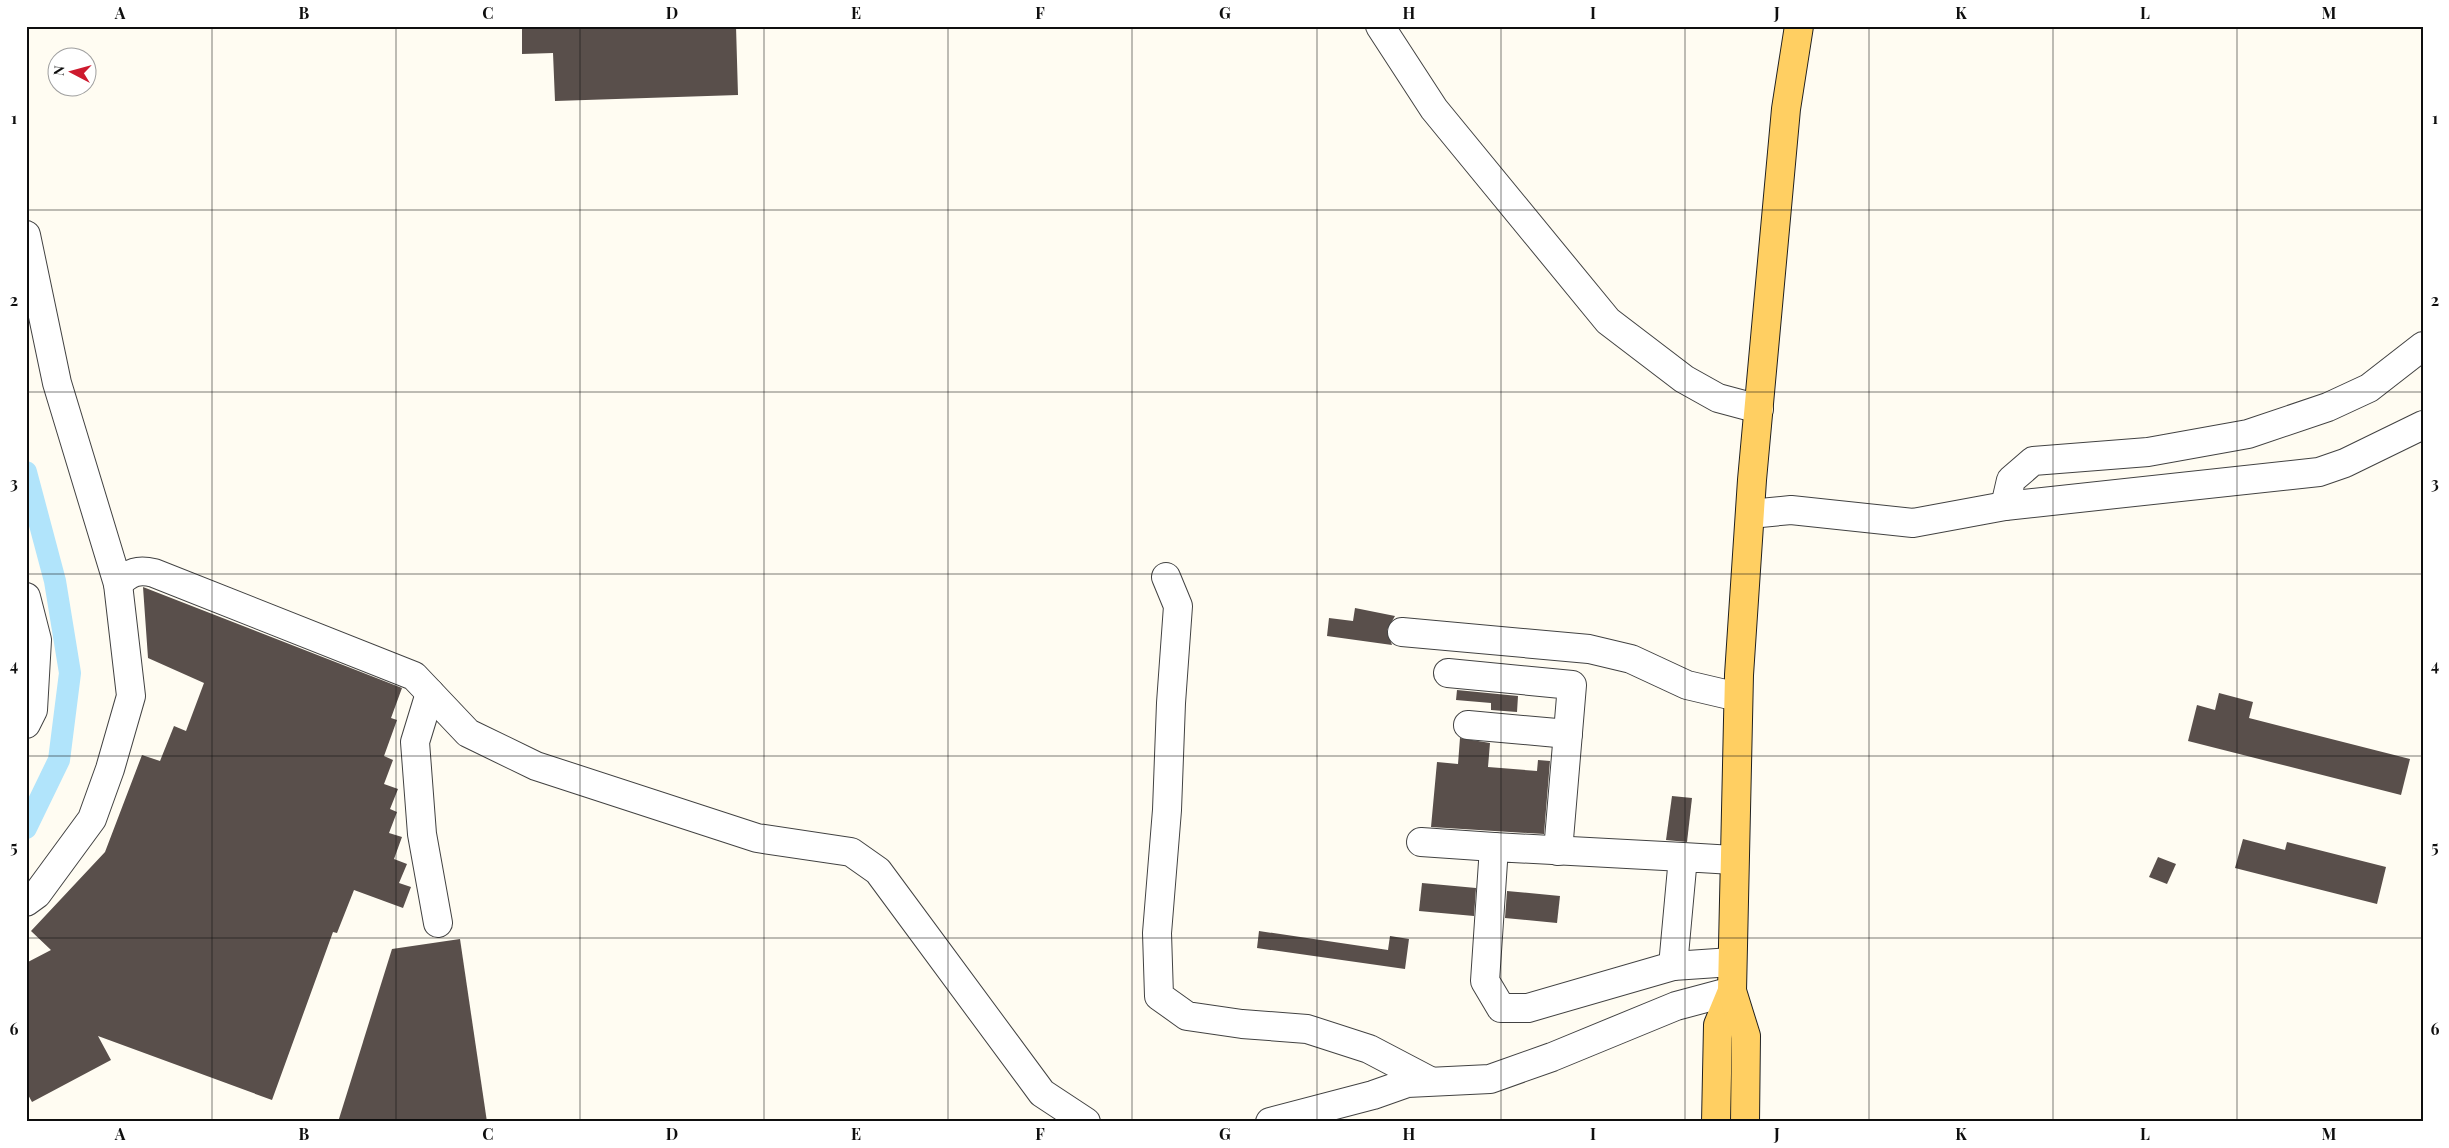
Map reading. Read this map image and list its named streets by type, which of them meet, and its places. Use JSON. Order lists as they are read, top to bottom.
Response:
{
  "north": "left",
  "grid": {
    "columns": [
      "A",
      "B",
      "C",
      "D",
      "E",
      "F",
      "G",
      "H",
      "I",
      "J",
      "K",
      "L",
      "M"
    ],
    "rows": [
      "1",
      "2",
      "3",
      "4",
      "5",
      "6"
    ]
  }
}
